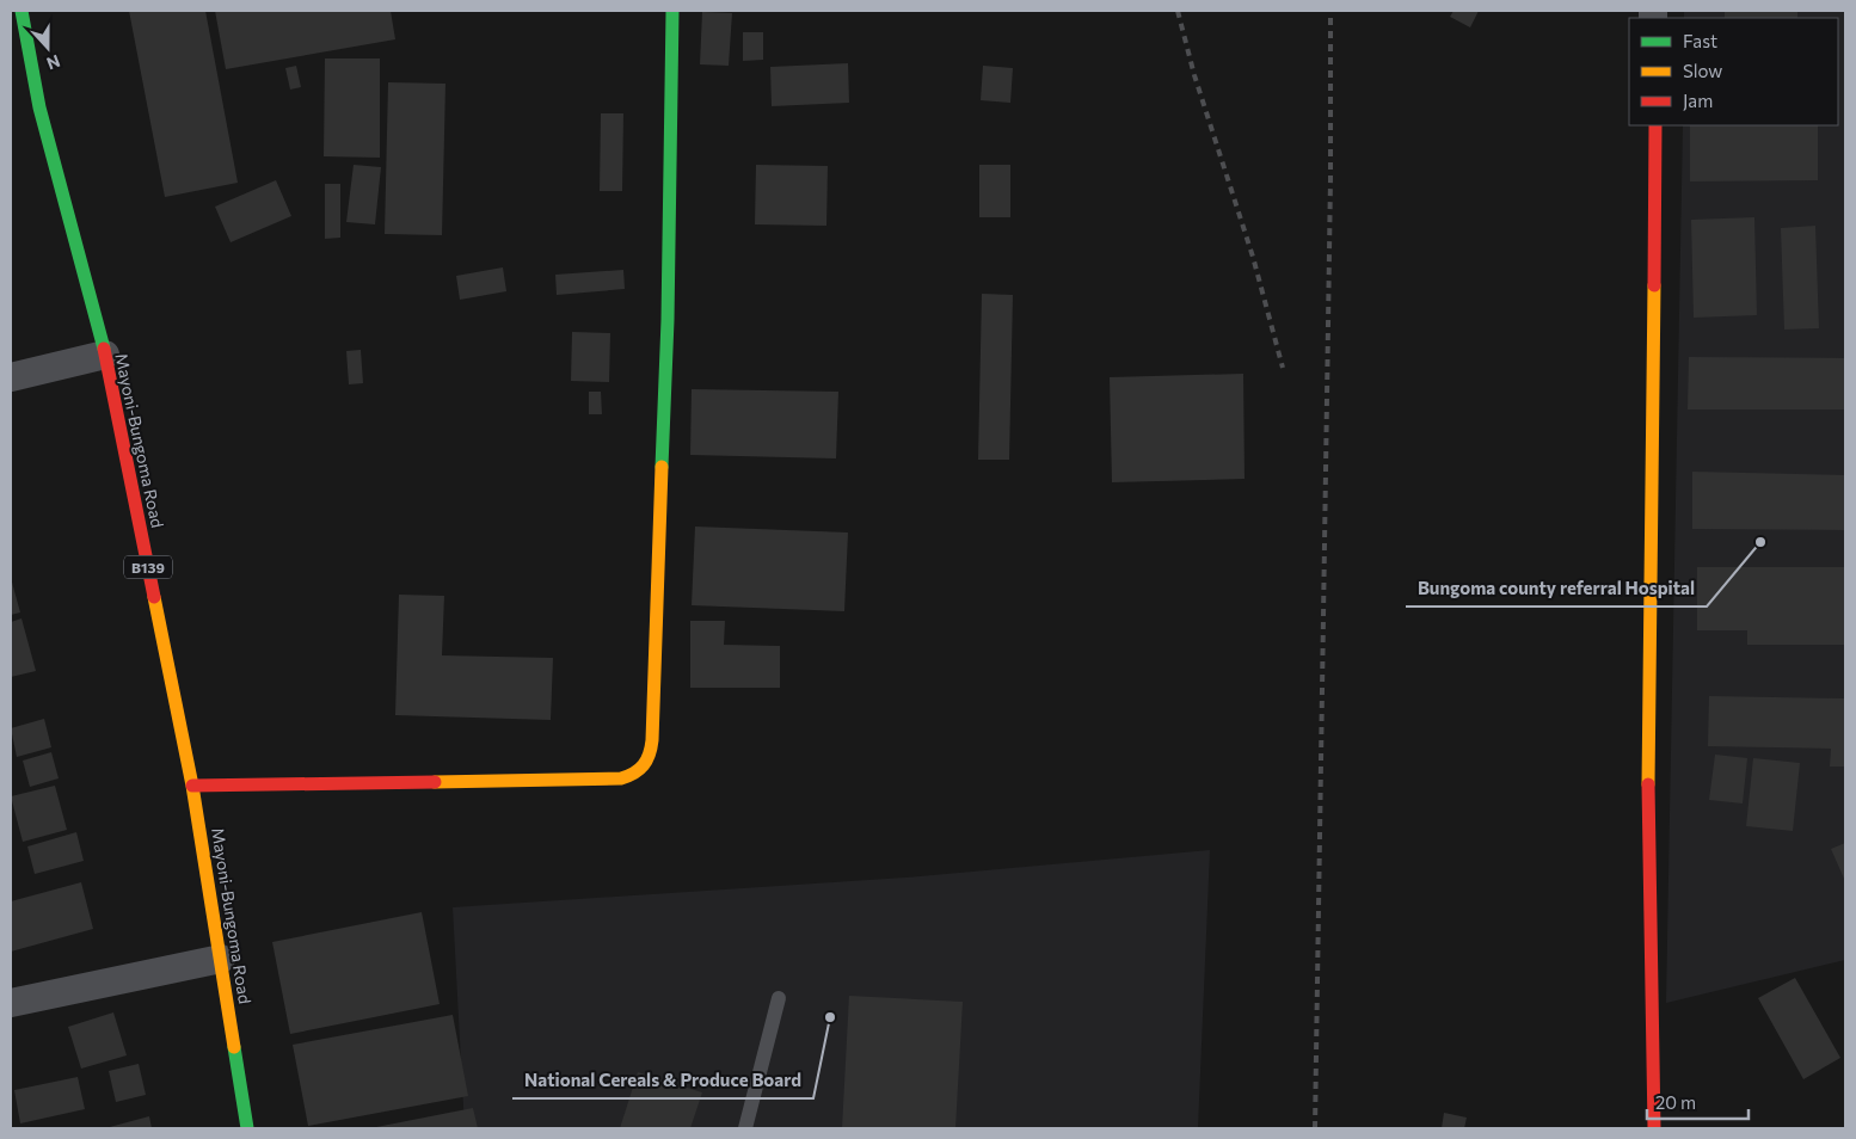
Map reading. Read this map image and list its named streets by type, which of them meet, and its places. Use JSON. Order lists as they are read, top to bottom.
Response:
{
  "streets": {
    "street": ["Mayoni-Bungoma Road", "B139"]
  },
  "places": ["Bungoma county referral Hospital", "National Cereals & Produce Board"],
  "legend": ["Fast", "Slow", "Jam"],
  "scale_bar": "20 m",
  "north": "bottom"
}
